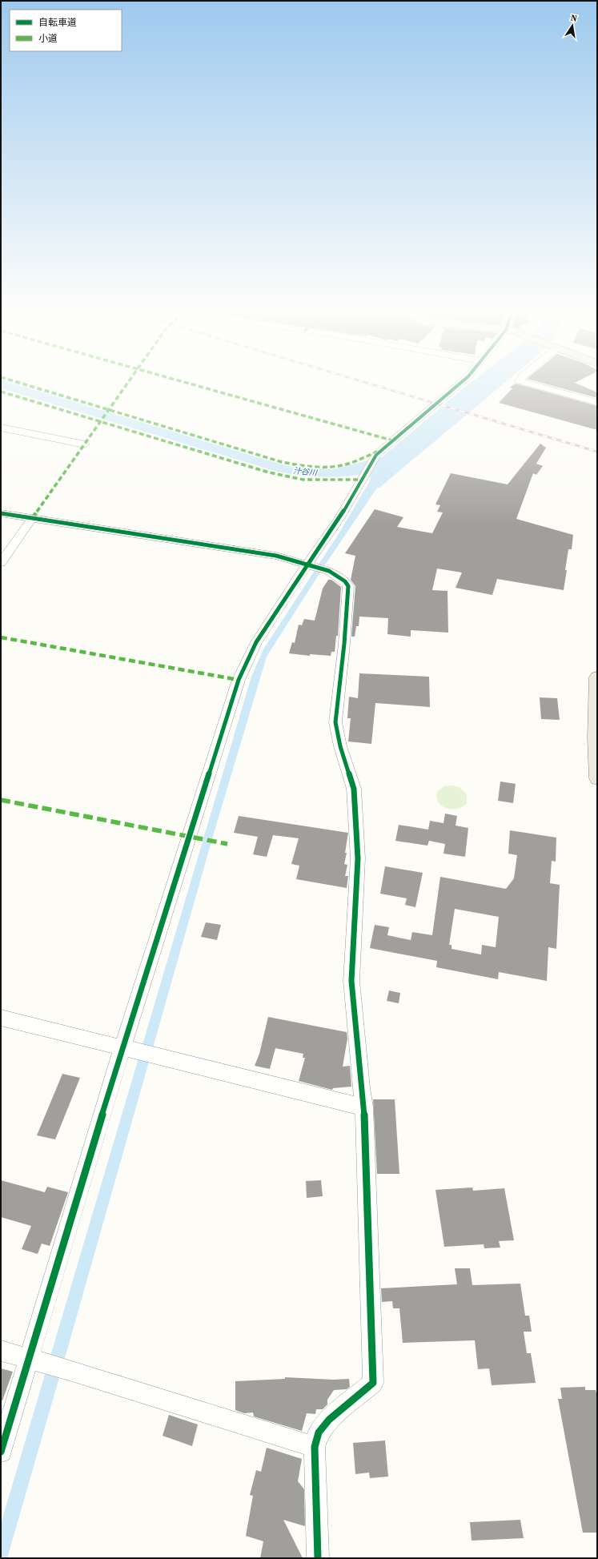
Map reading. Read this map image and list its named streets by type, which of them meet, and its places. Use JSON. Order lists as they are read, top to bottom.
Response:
{
  "water": ["汁谷川"],
  "legend": ["自転車道", "小道"],
  "north": "top"
}
